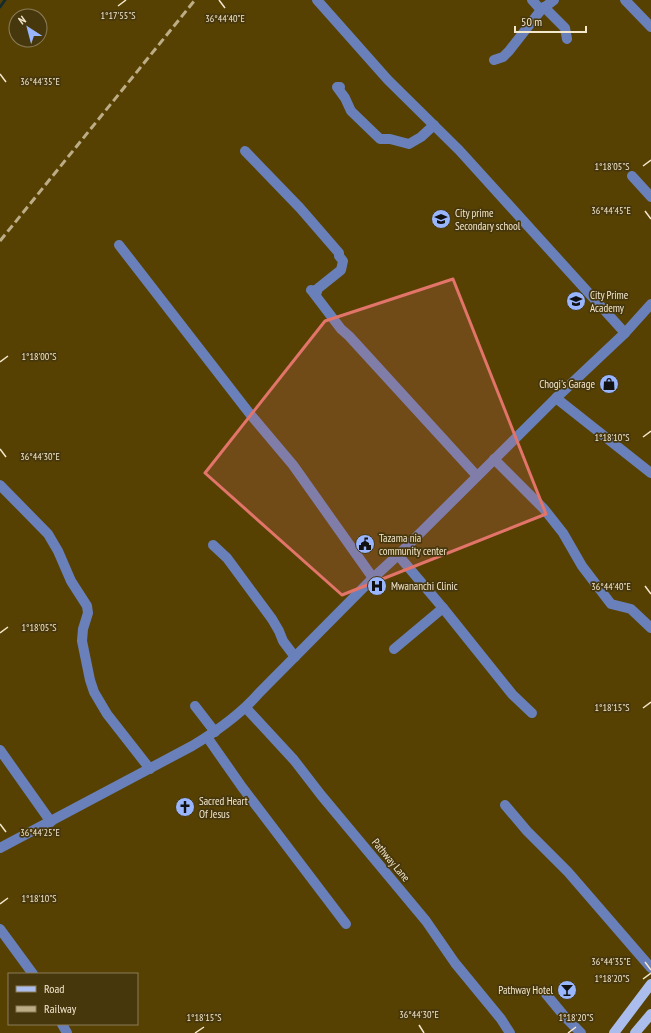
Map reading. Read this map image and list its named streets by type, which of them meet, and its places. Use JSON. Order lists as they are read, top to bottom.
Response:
{
  "streets": {
    "street": ["Pathway Lane"]
  },
  "places": {
    "school or university": ["City prime Secondary school", "City Prime Academy"],
    "shop": ["Chogi's Garage"],
    "public building": ["Tazama nia community center"],
    "hospital": ["Mwananchi Clinic"],
    "church": ["Sacred Heart Of Jesus"],
    "bar": ["Pathway Hotel"]
  },
  "legend": ["Road", "Railway"],
  "scale_bar": "50 m",
  "north": "top left",
  "coordinates": [
    "1°17'55\"S",
    "36°44'40\"E",
    "36°44'35\"E",
    "1°18'05\"S",
    "36°44'45\"E",
    "1°18'00\"S",
    "1°18'10\"S",
    "36°44'30\"E",
    "1°18'15\"S",
    "36°44'25\"E",
    "1°18'20\"S"
  ]
}
